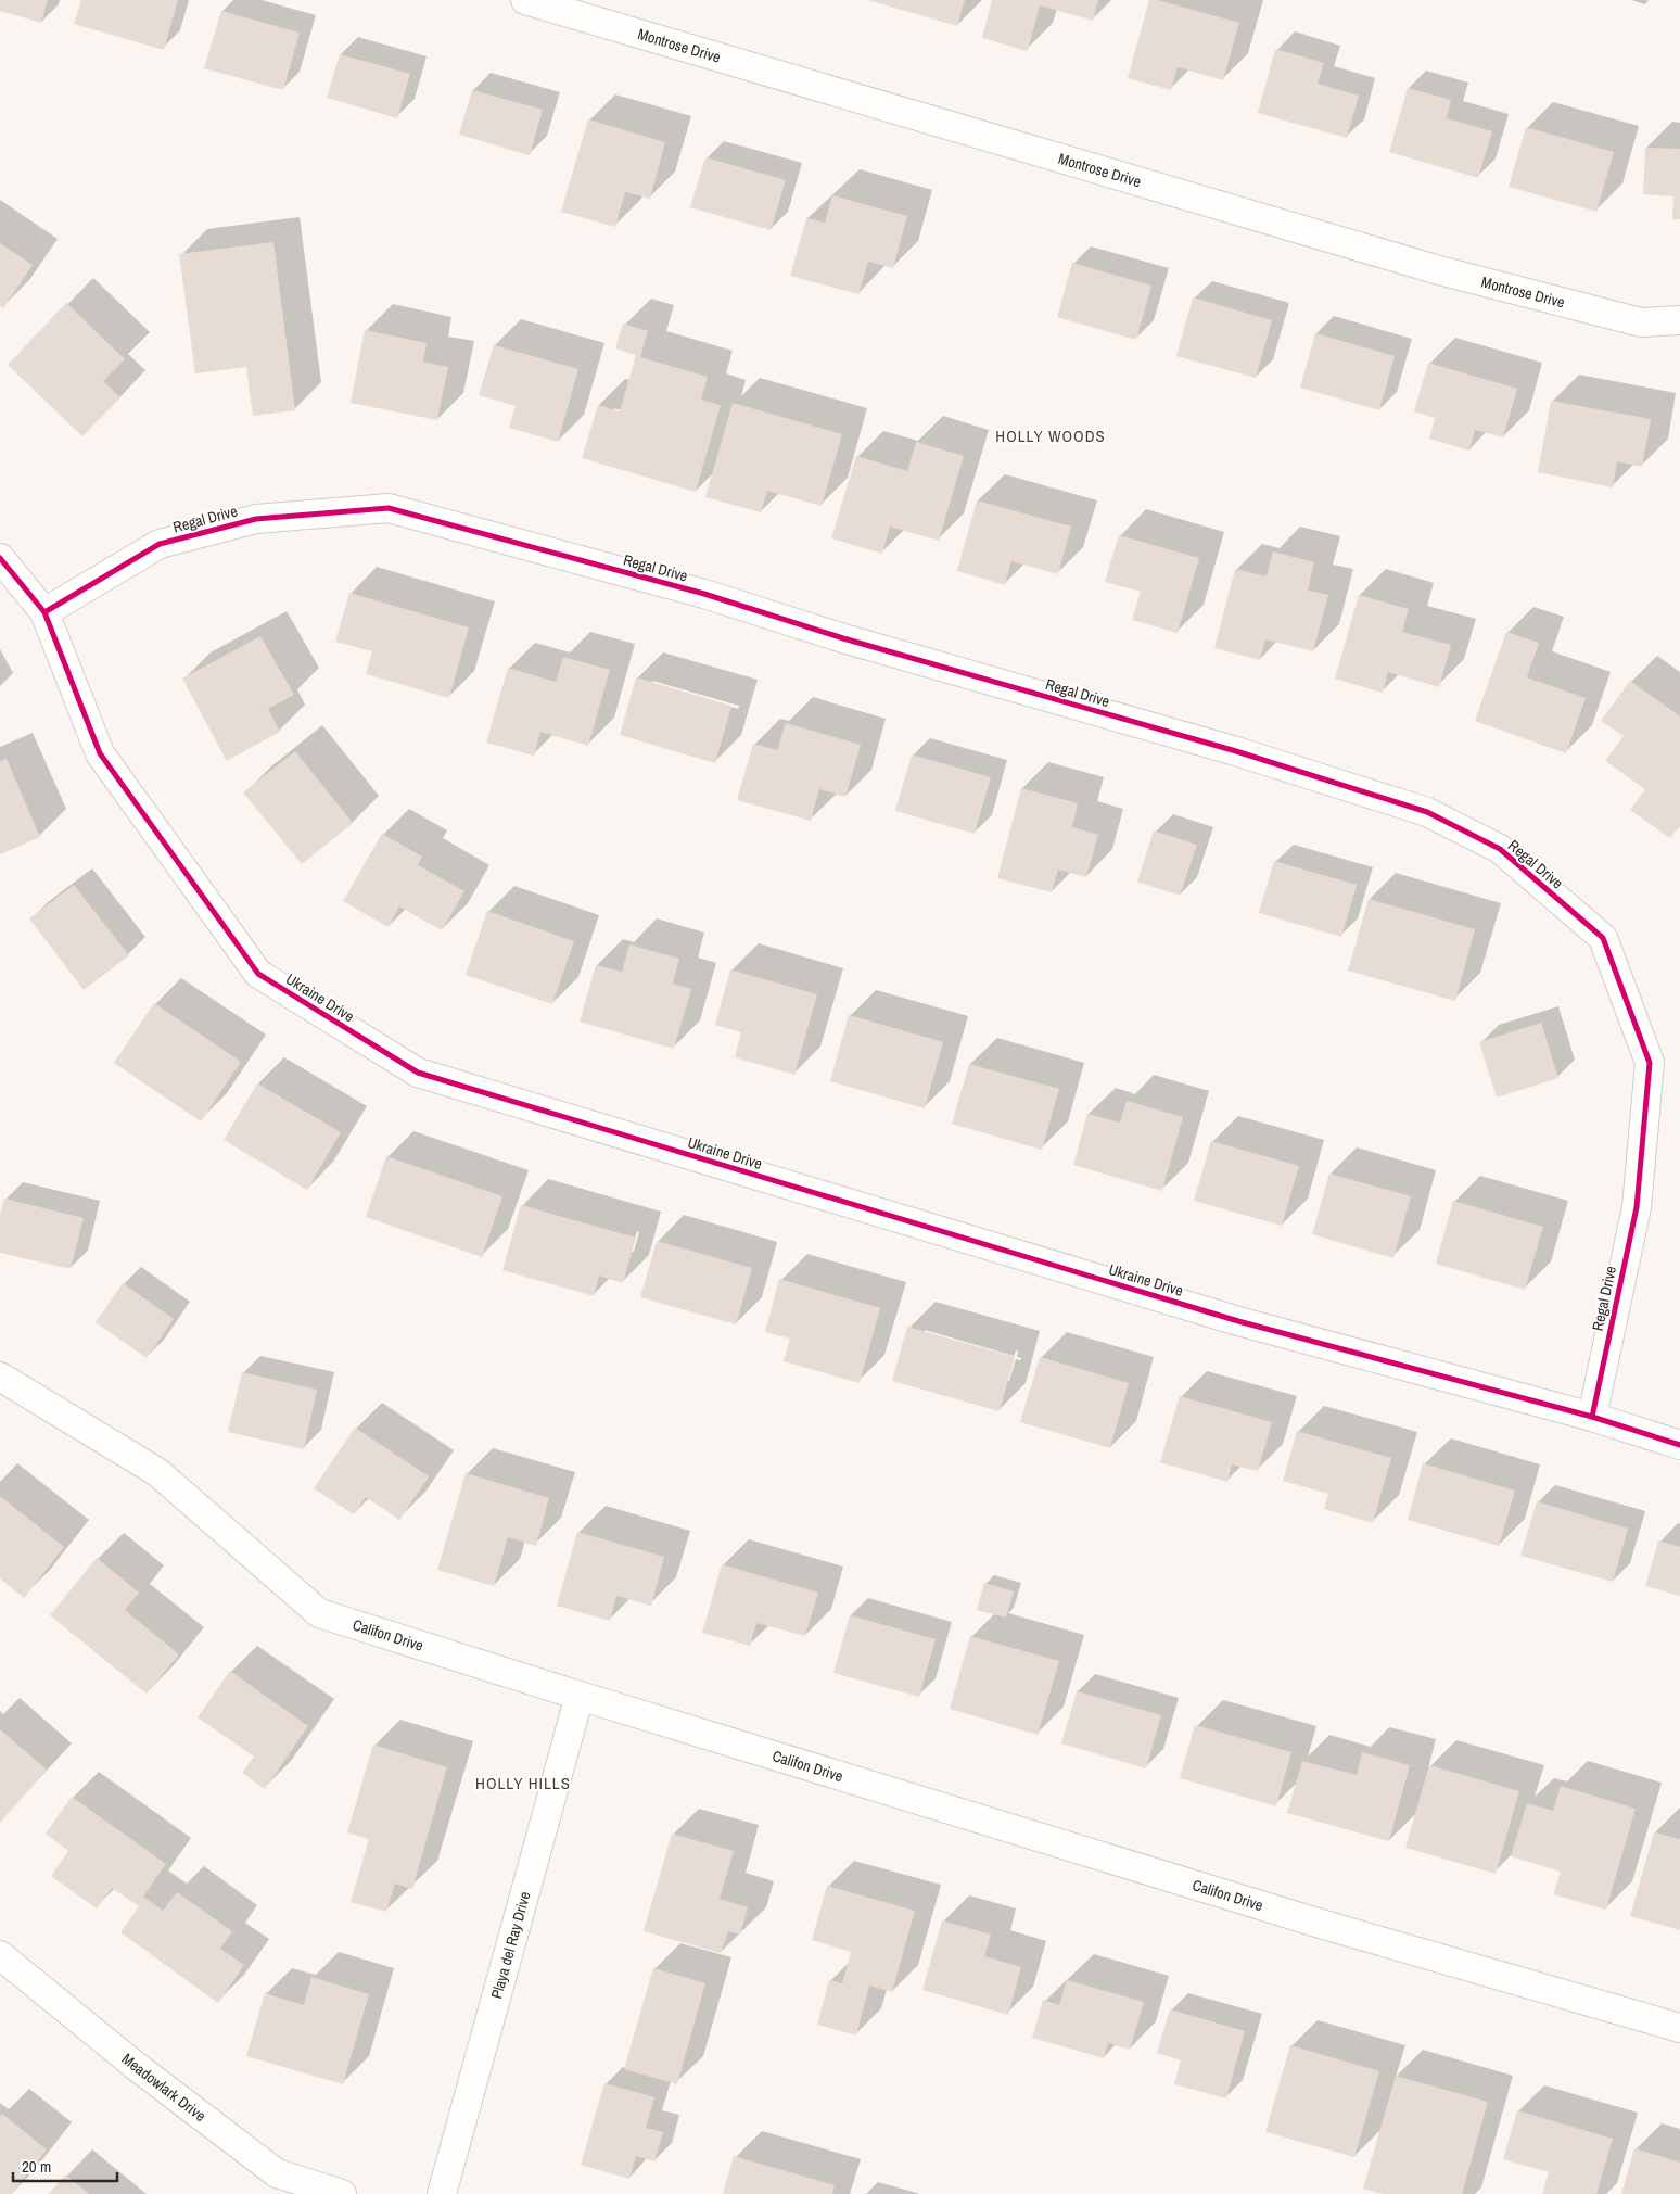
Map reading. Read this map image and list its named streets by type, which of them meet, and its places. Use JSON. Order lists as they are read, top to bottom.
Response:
{
  "streets": {
    "street": [
      "Montrose Drive",
      "Regal Drive",
      "Ukraine Drive",
      "Califon Drive",
      "Playa del Ray Drive",
      "Meadowlark Drive"
    ]
  },
  "crossings": [
    ["Regal Drive", "Ukraine Drive"],
    ["Califon Drive", "Playa del Ray Drive"]
  ],
  "districts": ["HOLLY WOODS", "HOLLY HILLS"],
  "scale_bar": "20 m"
}
